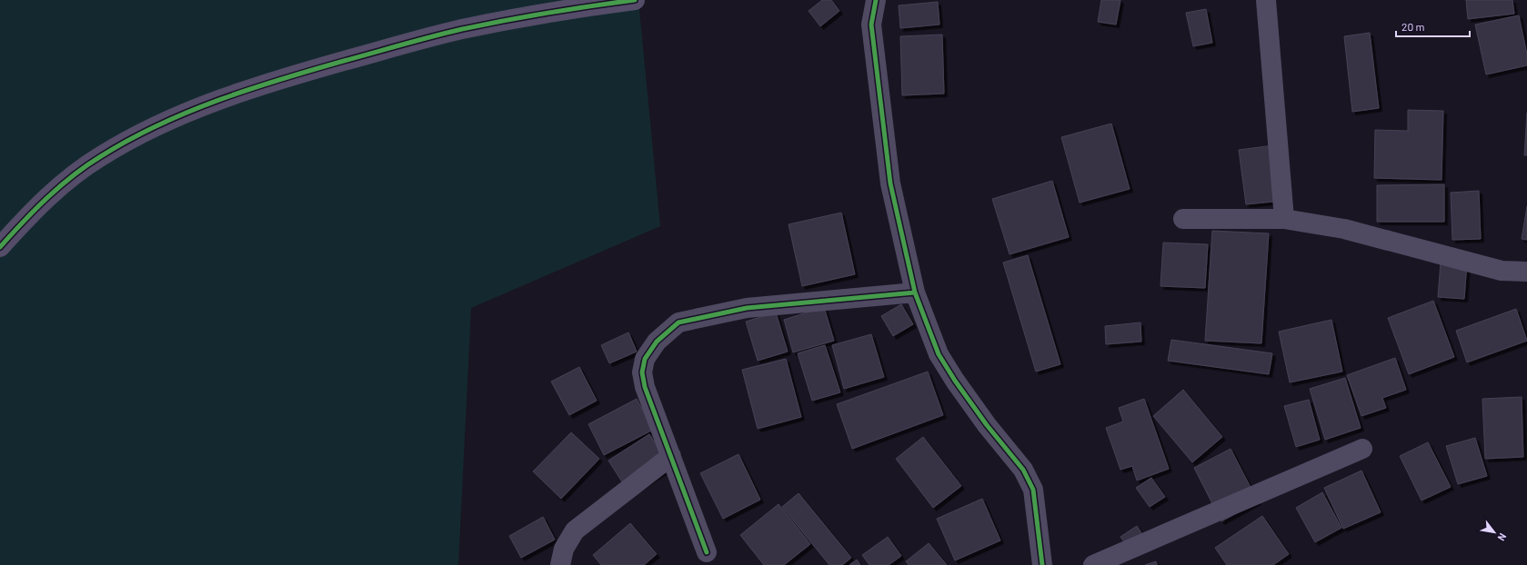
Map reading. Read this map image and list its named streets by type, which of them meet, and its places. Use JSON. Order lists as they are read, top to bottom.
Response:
{
  "scale_bar": "20 m",
  "north": "bottom right"
}
